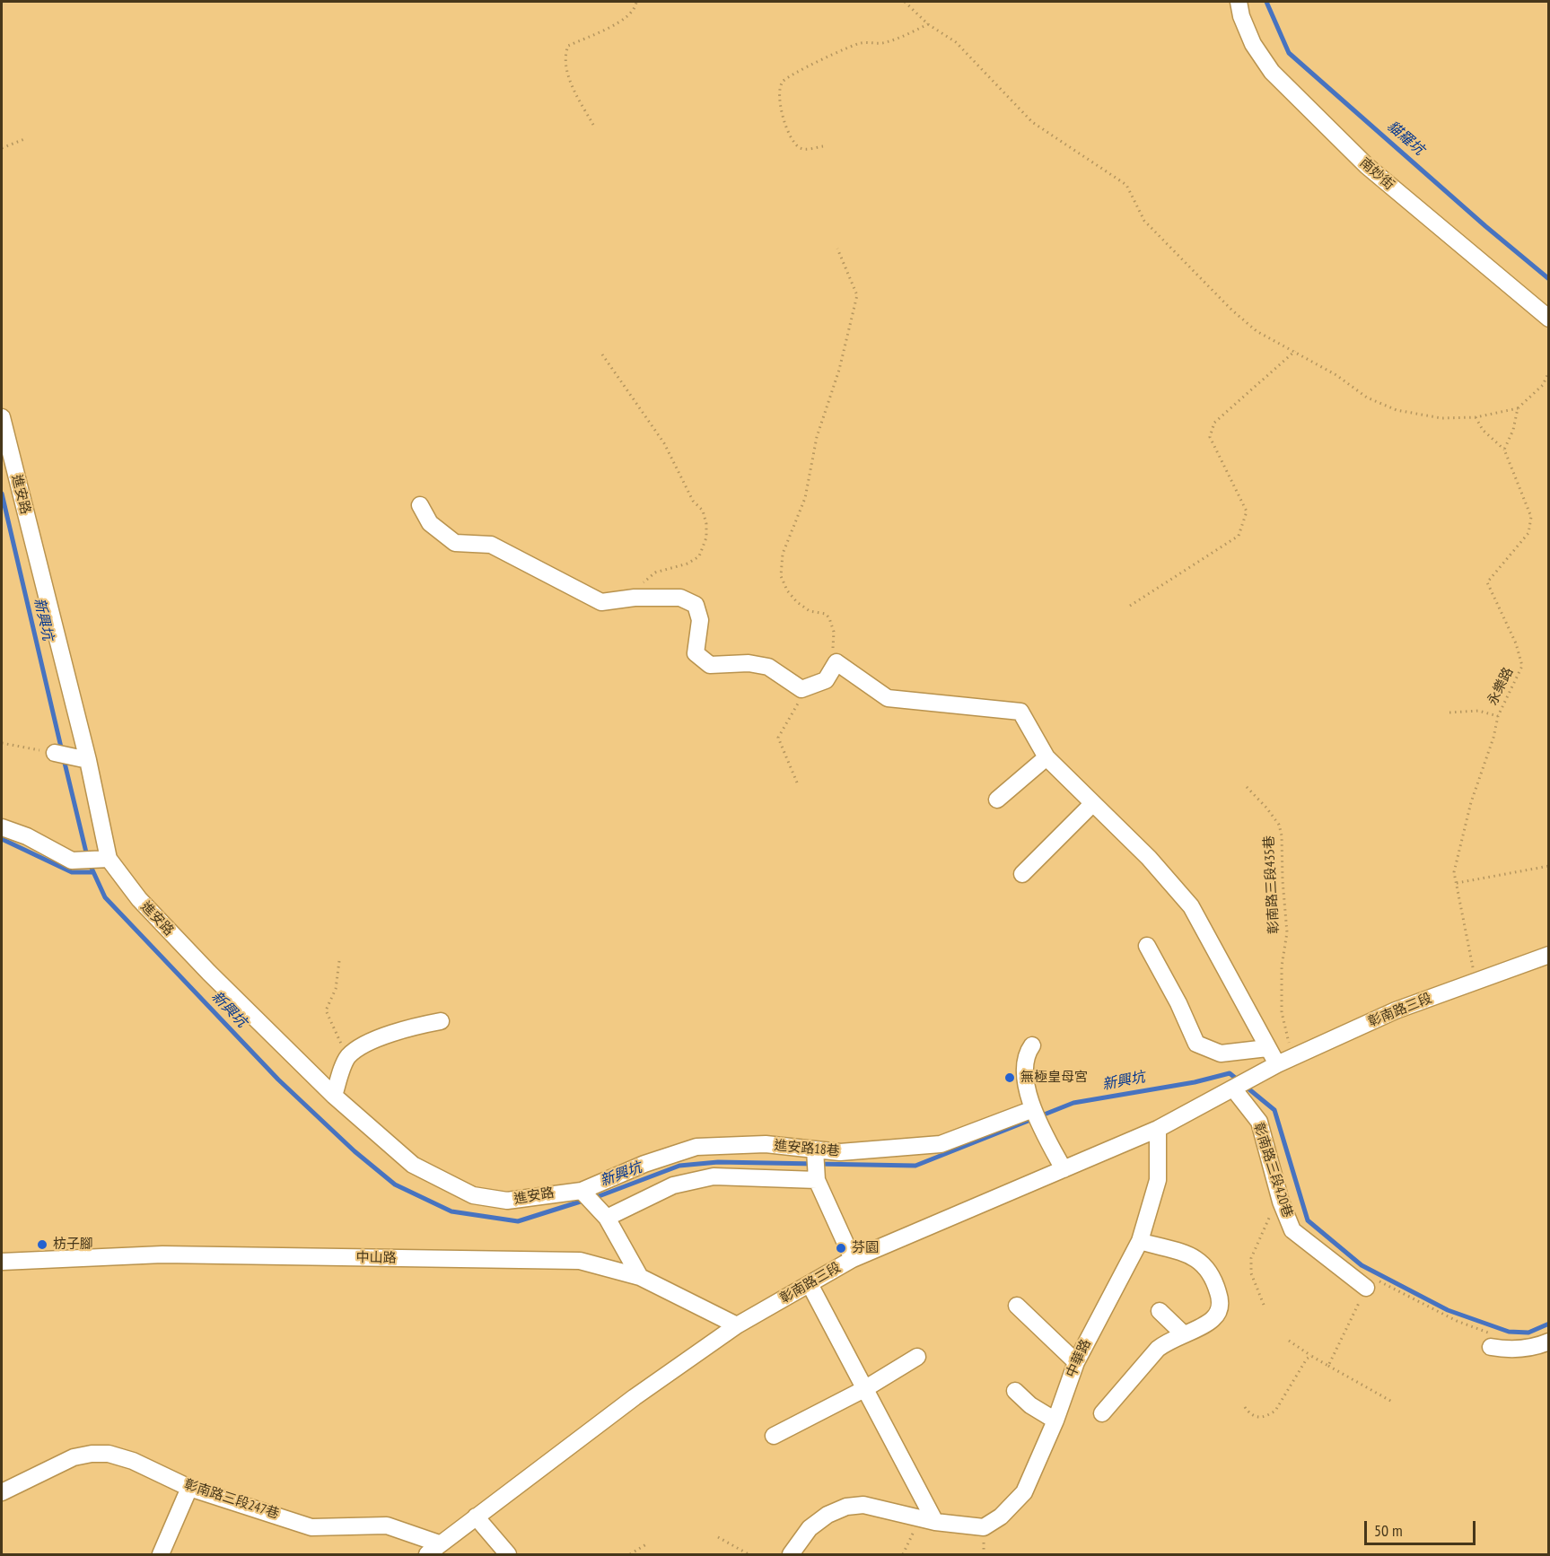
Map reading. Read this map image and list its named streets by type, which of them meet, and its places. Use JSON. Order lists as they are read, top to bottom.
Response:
{
  "streets": {
    "street": [
      "南妙街",
      "進安路",
      "彰南路三段",
      "進安路18巷",
      "彰南路三段420巷",
      "中山路",
      "中華路",
      "彰南路三段247巷"
    ],
    "path": ["永樂路", "彰南路三段435巷"]
  },
  "crossings": [
    ["進安路", "進安路18巷"],
    ["永樂路", "彰南路三段"],
    ["彰南路三段435巷", "彰南路三段"],
    ["彰南路三段", "彰南路三段420巷"],
    ["彰南路三段", "中山路"],
    ["彰南路三段", "中華路"],
    ["彰南路三段", "彰南路三段247巷"]
  ],
  "water": ["貓羅坑", "新興坑"],
  "places": ["無極皇母宮", "枋子腳", "芬園"],
  "scale_bar": "50 m"
}
